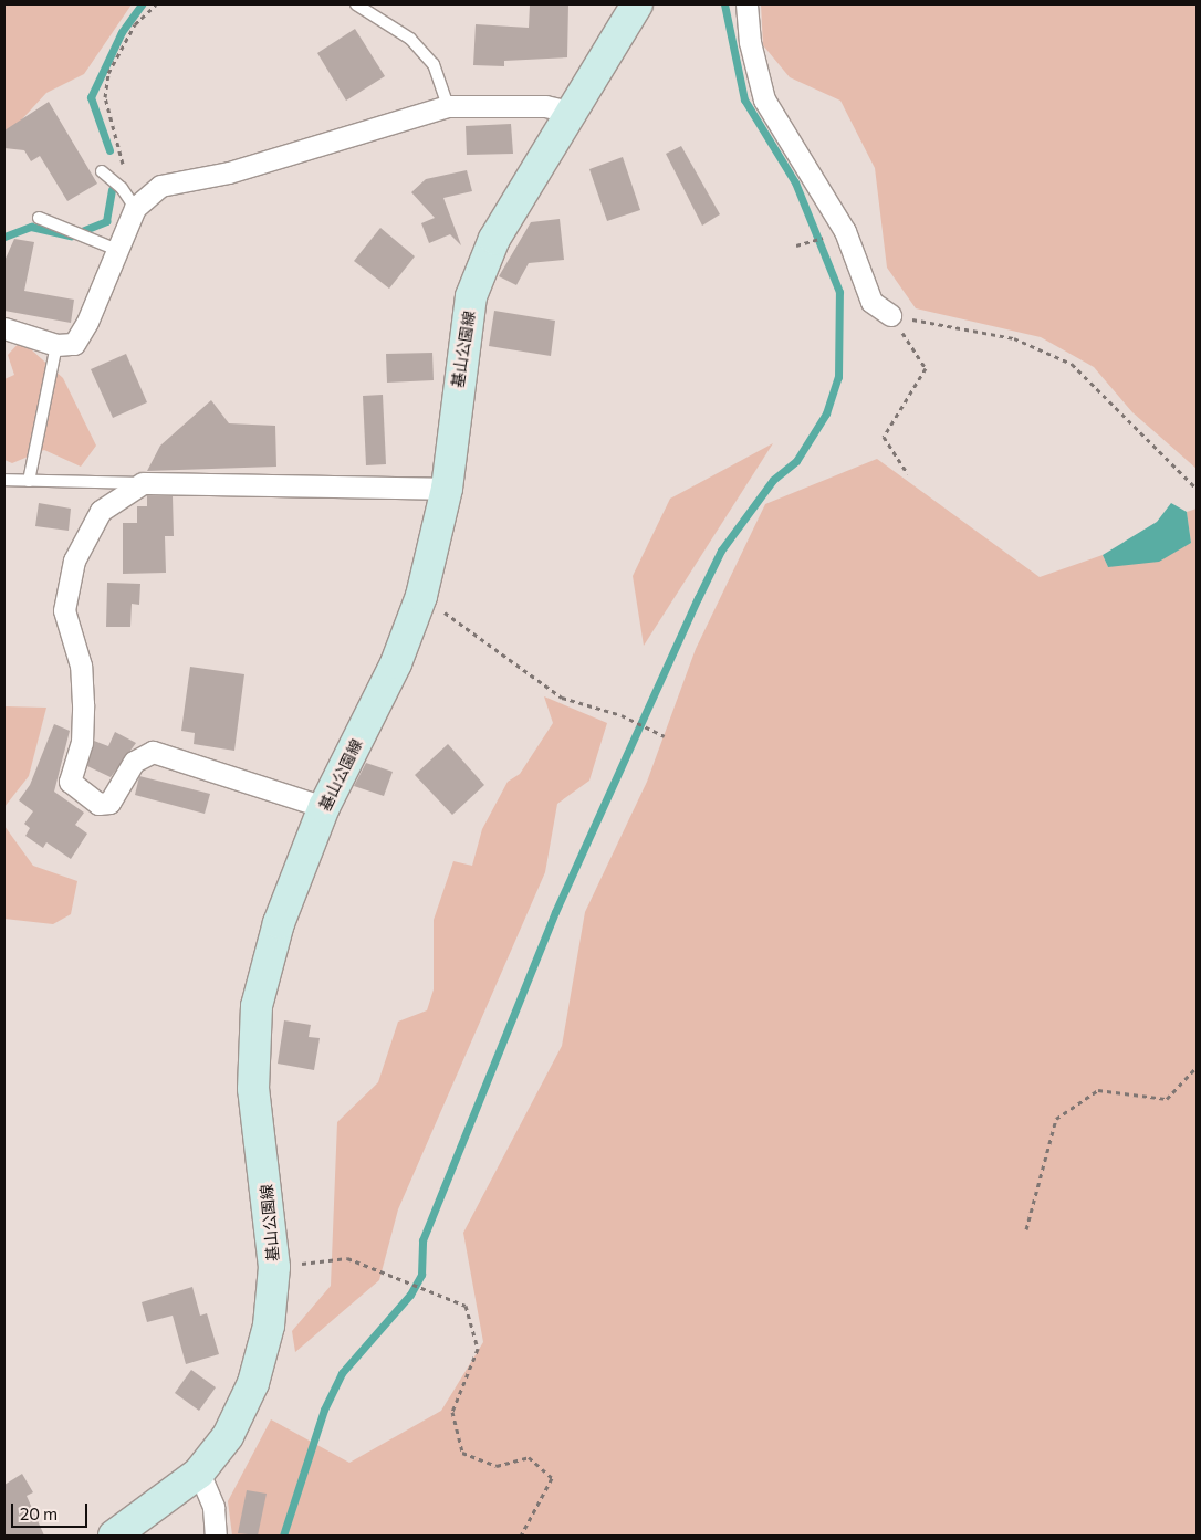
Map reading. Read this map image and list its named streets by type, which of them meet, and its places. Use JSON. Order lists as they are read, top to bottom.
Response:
{
  "streets": {
    "main road": ["基山公園線"]
  },
  "scale_bar": "20 m"
}
